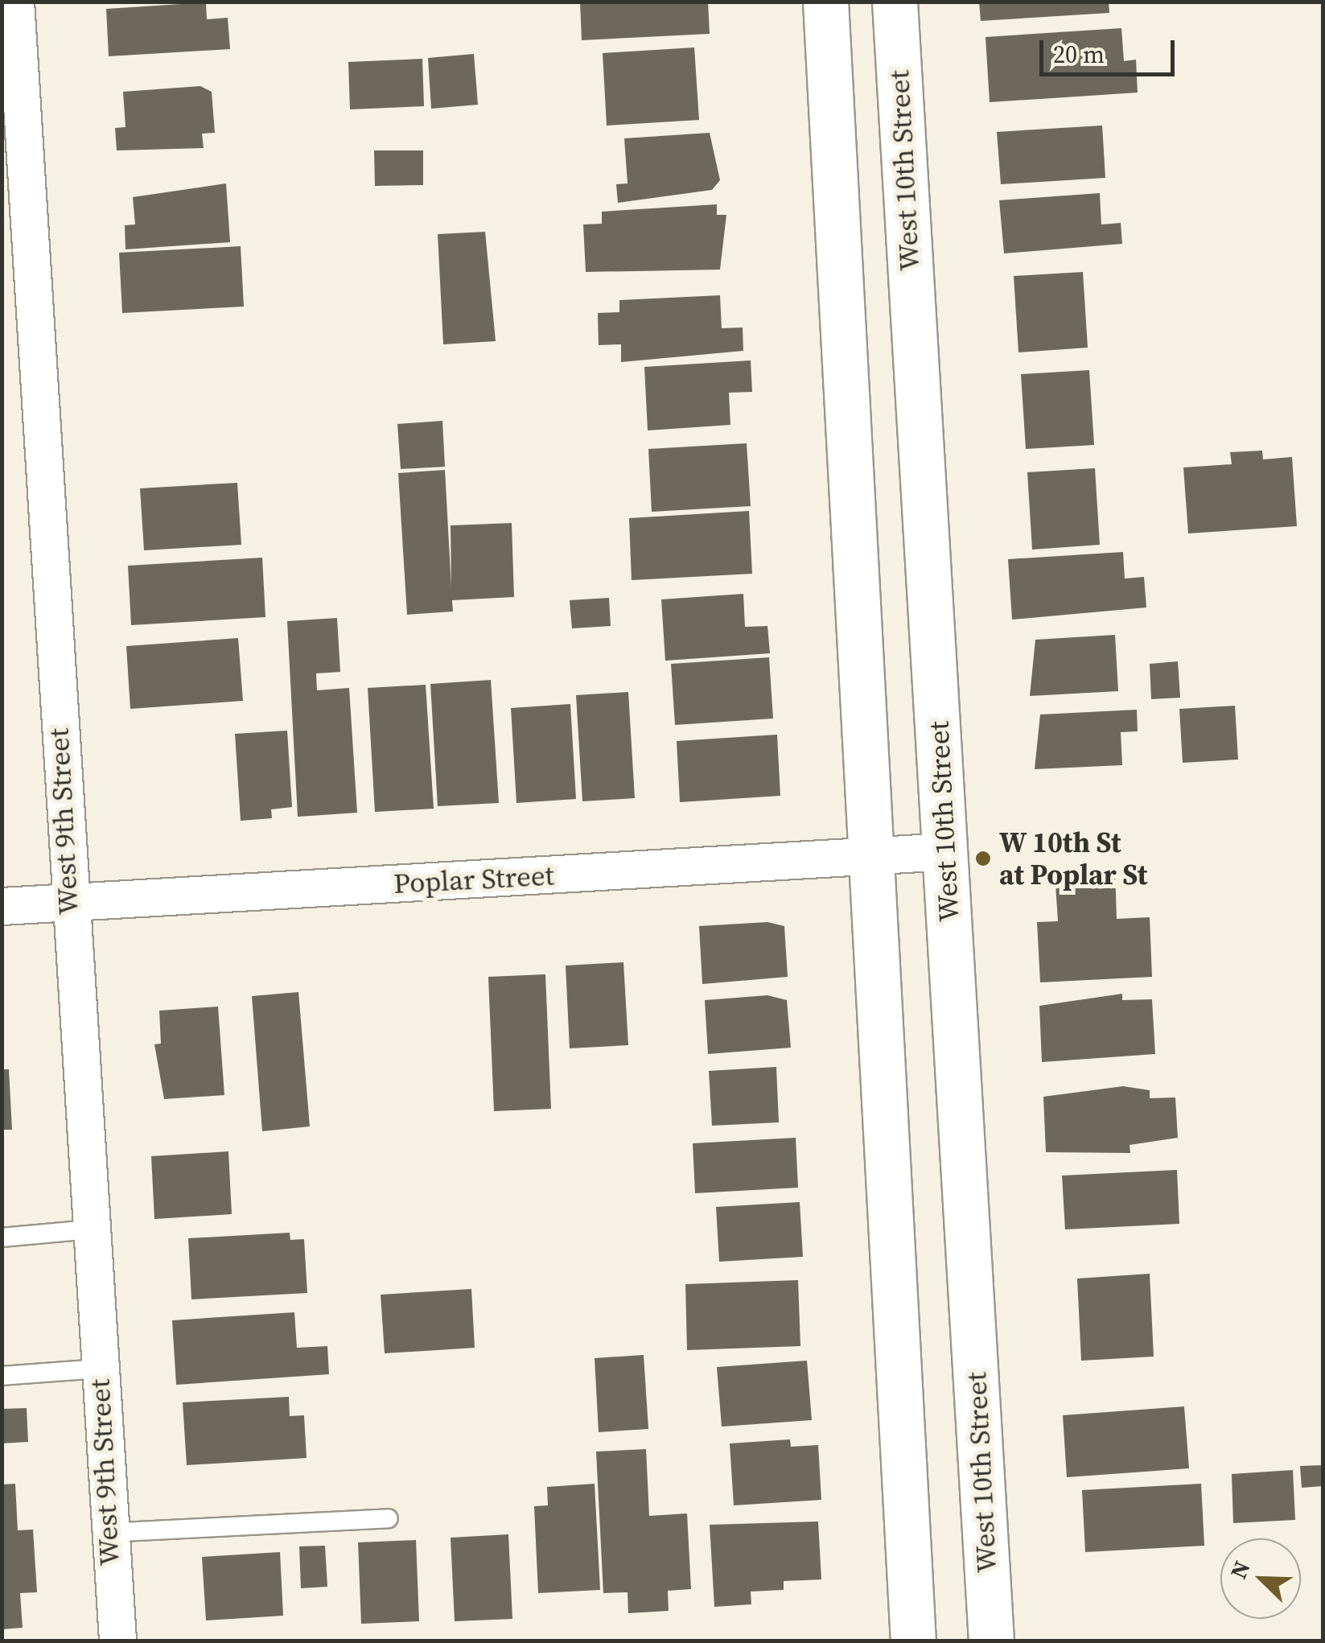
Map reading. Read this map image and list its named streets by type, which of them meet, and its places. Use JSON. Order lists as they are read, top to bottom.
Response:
{
  "streets": {
    "street": ["West 10th Street", "West 9th Street", "Poplar Street"]
  },
  "crossings": [
    ["West 10th Street", "Poplar Street"],
    ["West 9th Street", "Poplar Street"]
  ],
  "places": ["W 10th St at Poplar St"],
  "scale_bar": "20 m",
  "north": "top left"
}
